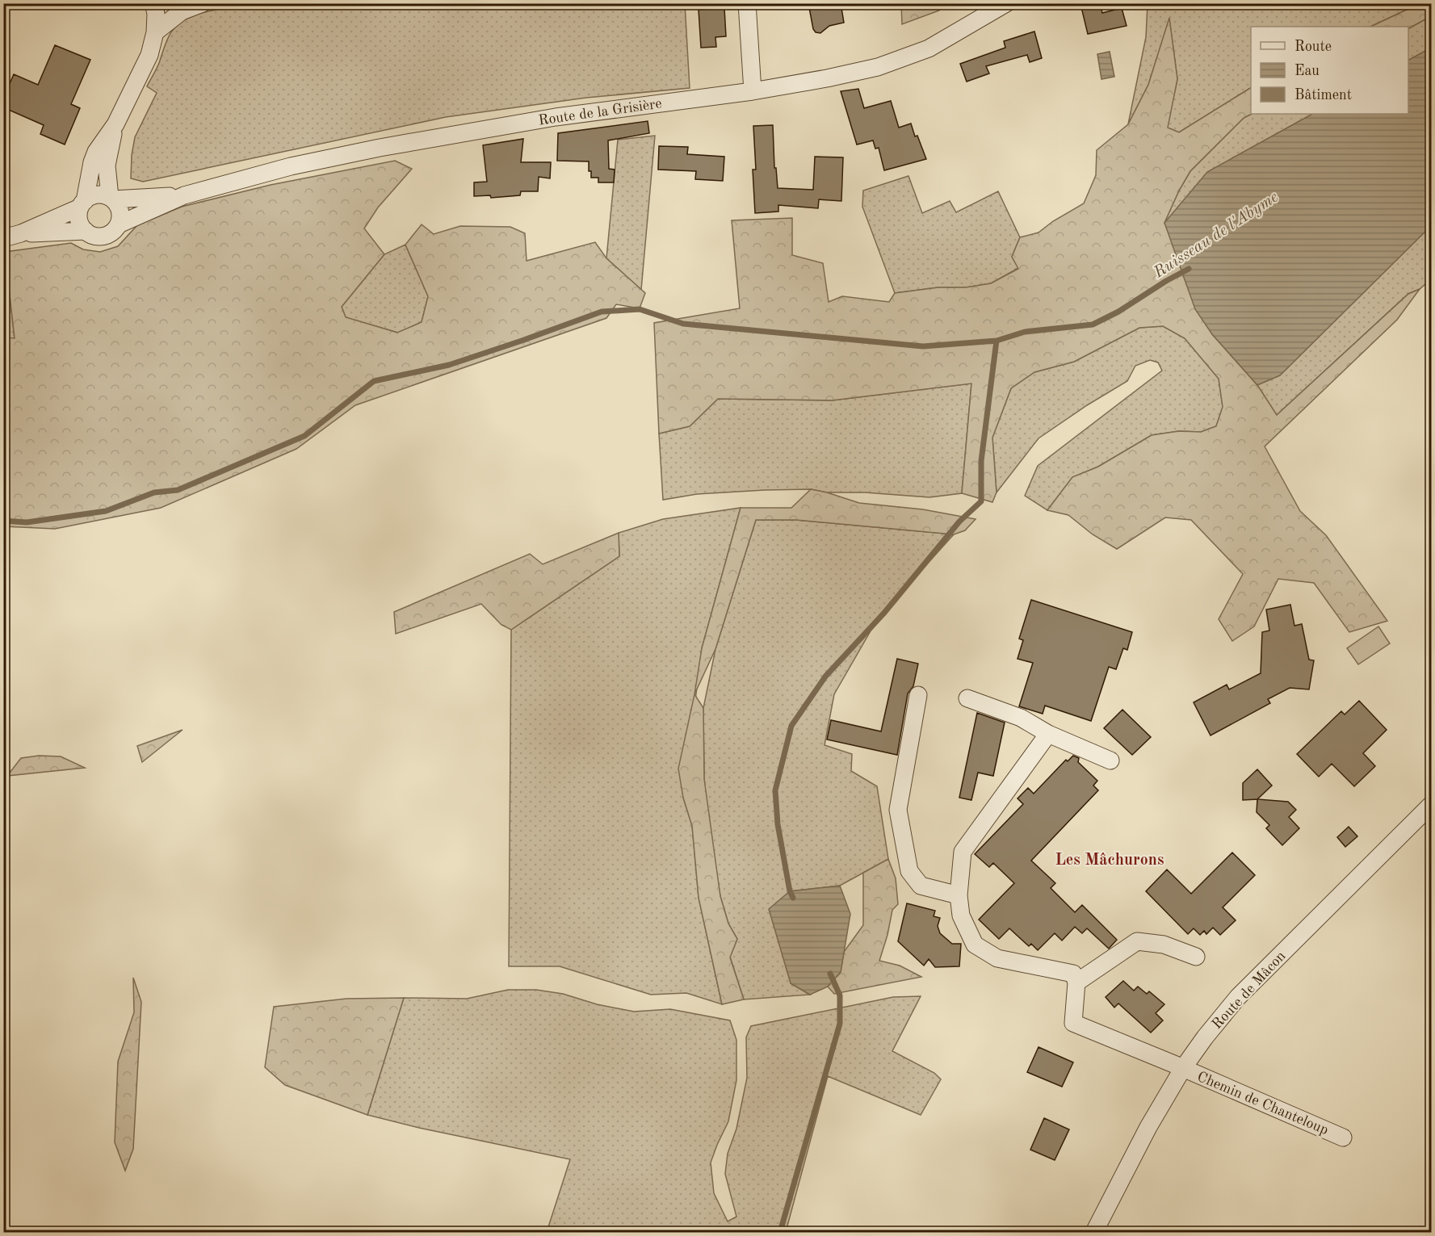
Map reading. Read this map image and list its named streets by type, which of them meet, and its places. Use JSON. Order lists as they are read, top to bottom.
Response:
{
  "streets": {
    "street": ["Route de la Grisière", "Route de Mâcon", "Chemin de Chanteloup"]
  },
  "crossings": [
    ["Route de Mâcon", "Chemin de Chanteloup"]
  ],
  "districts": ["Les Mâchurons"],
  "water": ["Ruisseau de l'Abyme"],
  "legend": ["Route", "Eau", "Bâtiment"]
}
